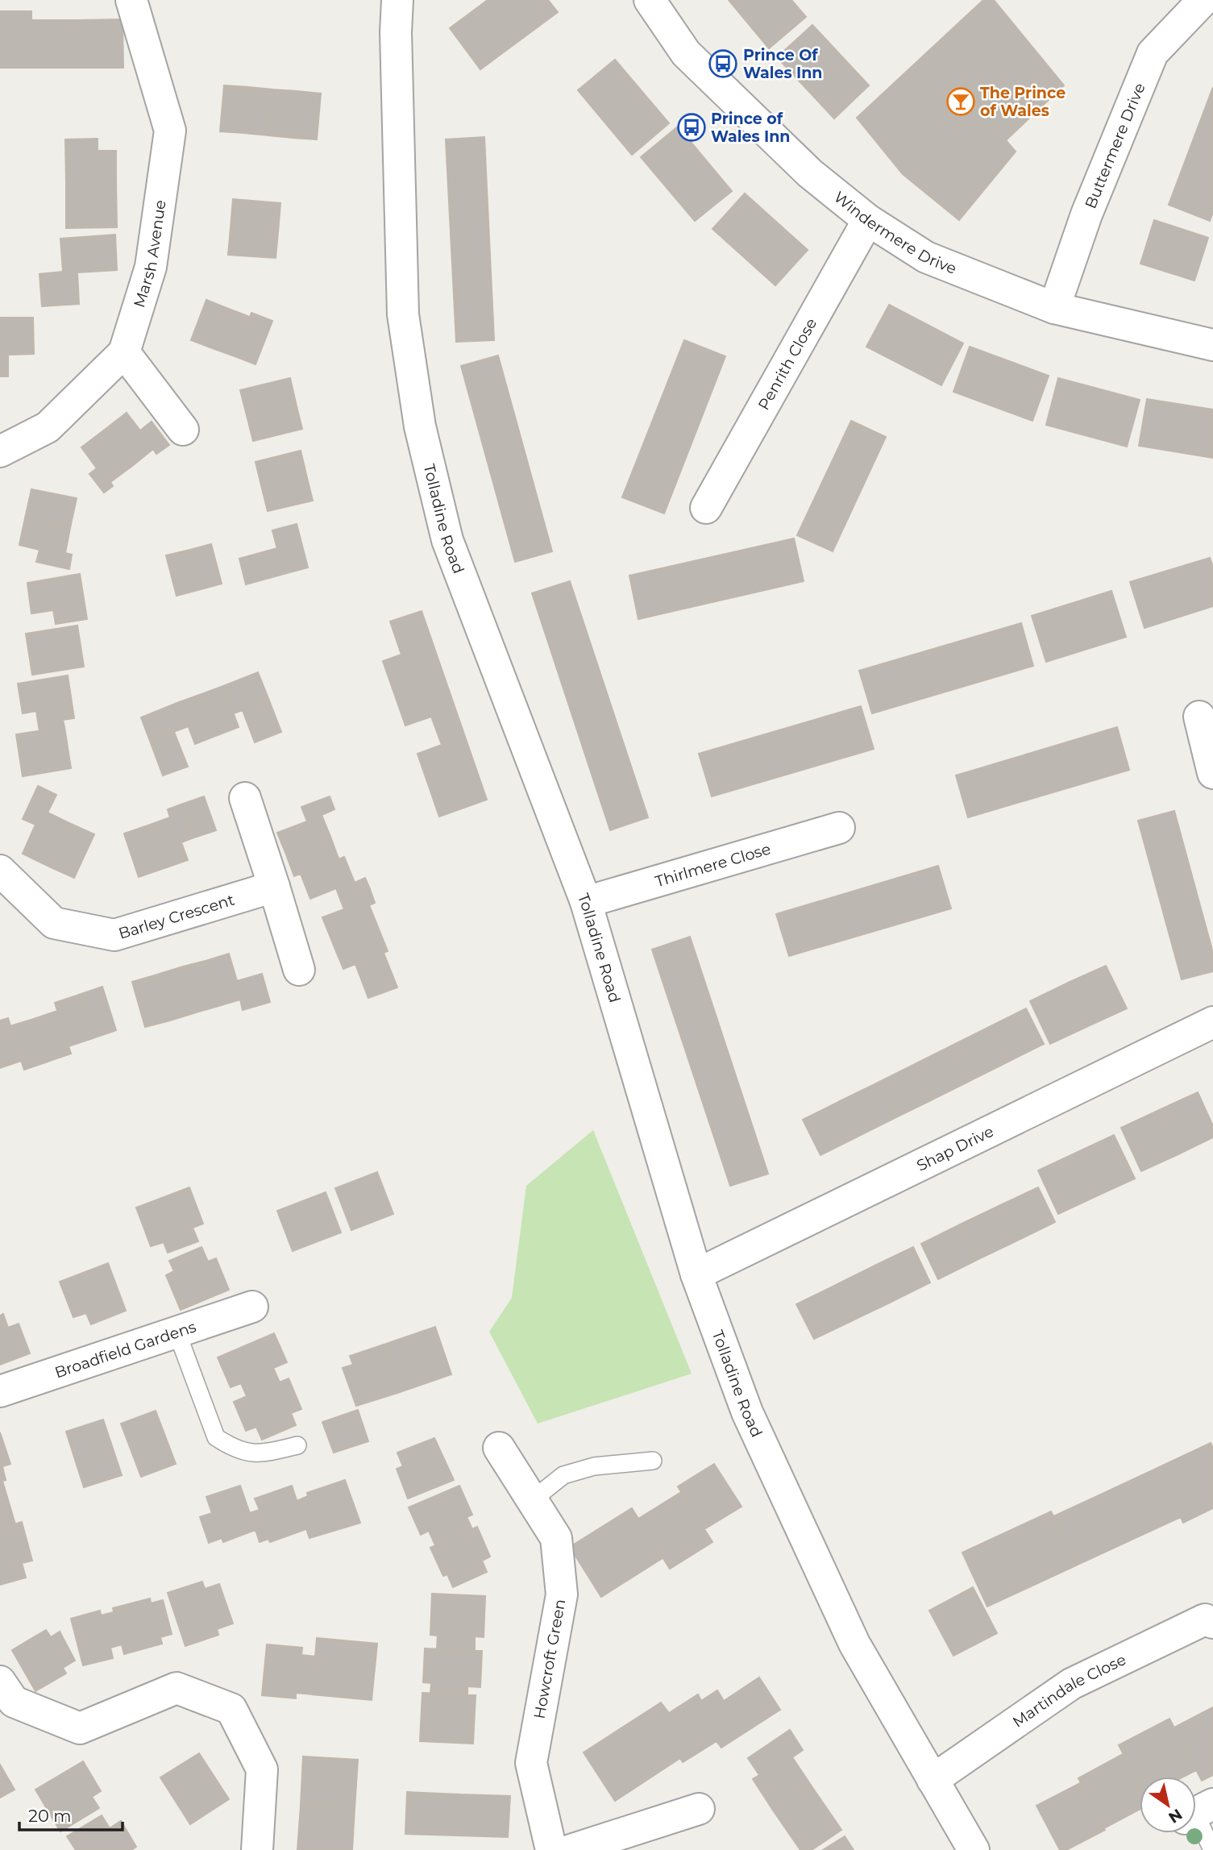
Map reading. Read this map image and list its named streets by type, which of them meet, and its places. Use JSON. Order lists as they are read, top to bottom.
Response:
{
  "streets": {
    "street": [
      "Buttermere Drive",
      "Windermere Drive",
      "Marsh Avenue",
      "Penrith Close",
      "Tolladine Road",
      "Thirlmere Close",
      "Barley Crescent",
      "Shap Drive",
      "Broadfield Gardens",
      "Howcroft Green",
      "Martindale Close"
    ]
  },
  "crossings": [
    ["Buttermere Drive", "Windermere Drive"],
    ["Windermere Drive", "Penrith Close"],
    ["Tolladine Road", "Thirlmere Close"],
    ["Tolladine Road", "Shap Drive"],
    ["Tolladine Road", "Martindale Close"]
  ],
  "places": {
    "bus stop": ["Prince Of Wales Inn", "Prince of Wales Inn"],
    "bar": ["The Prince of Wales"]
  },
  "scale_bar": "20 m",
  "north": "bottom right"
}
